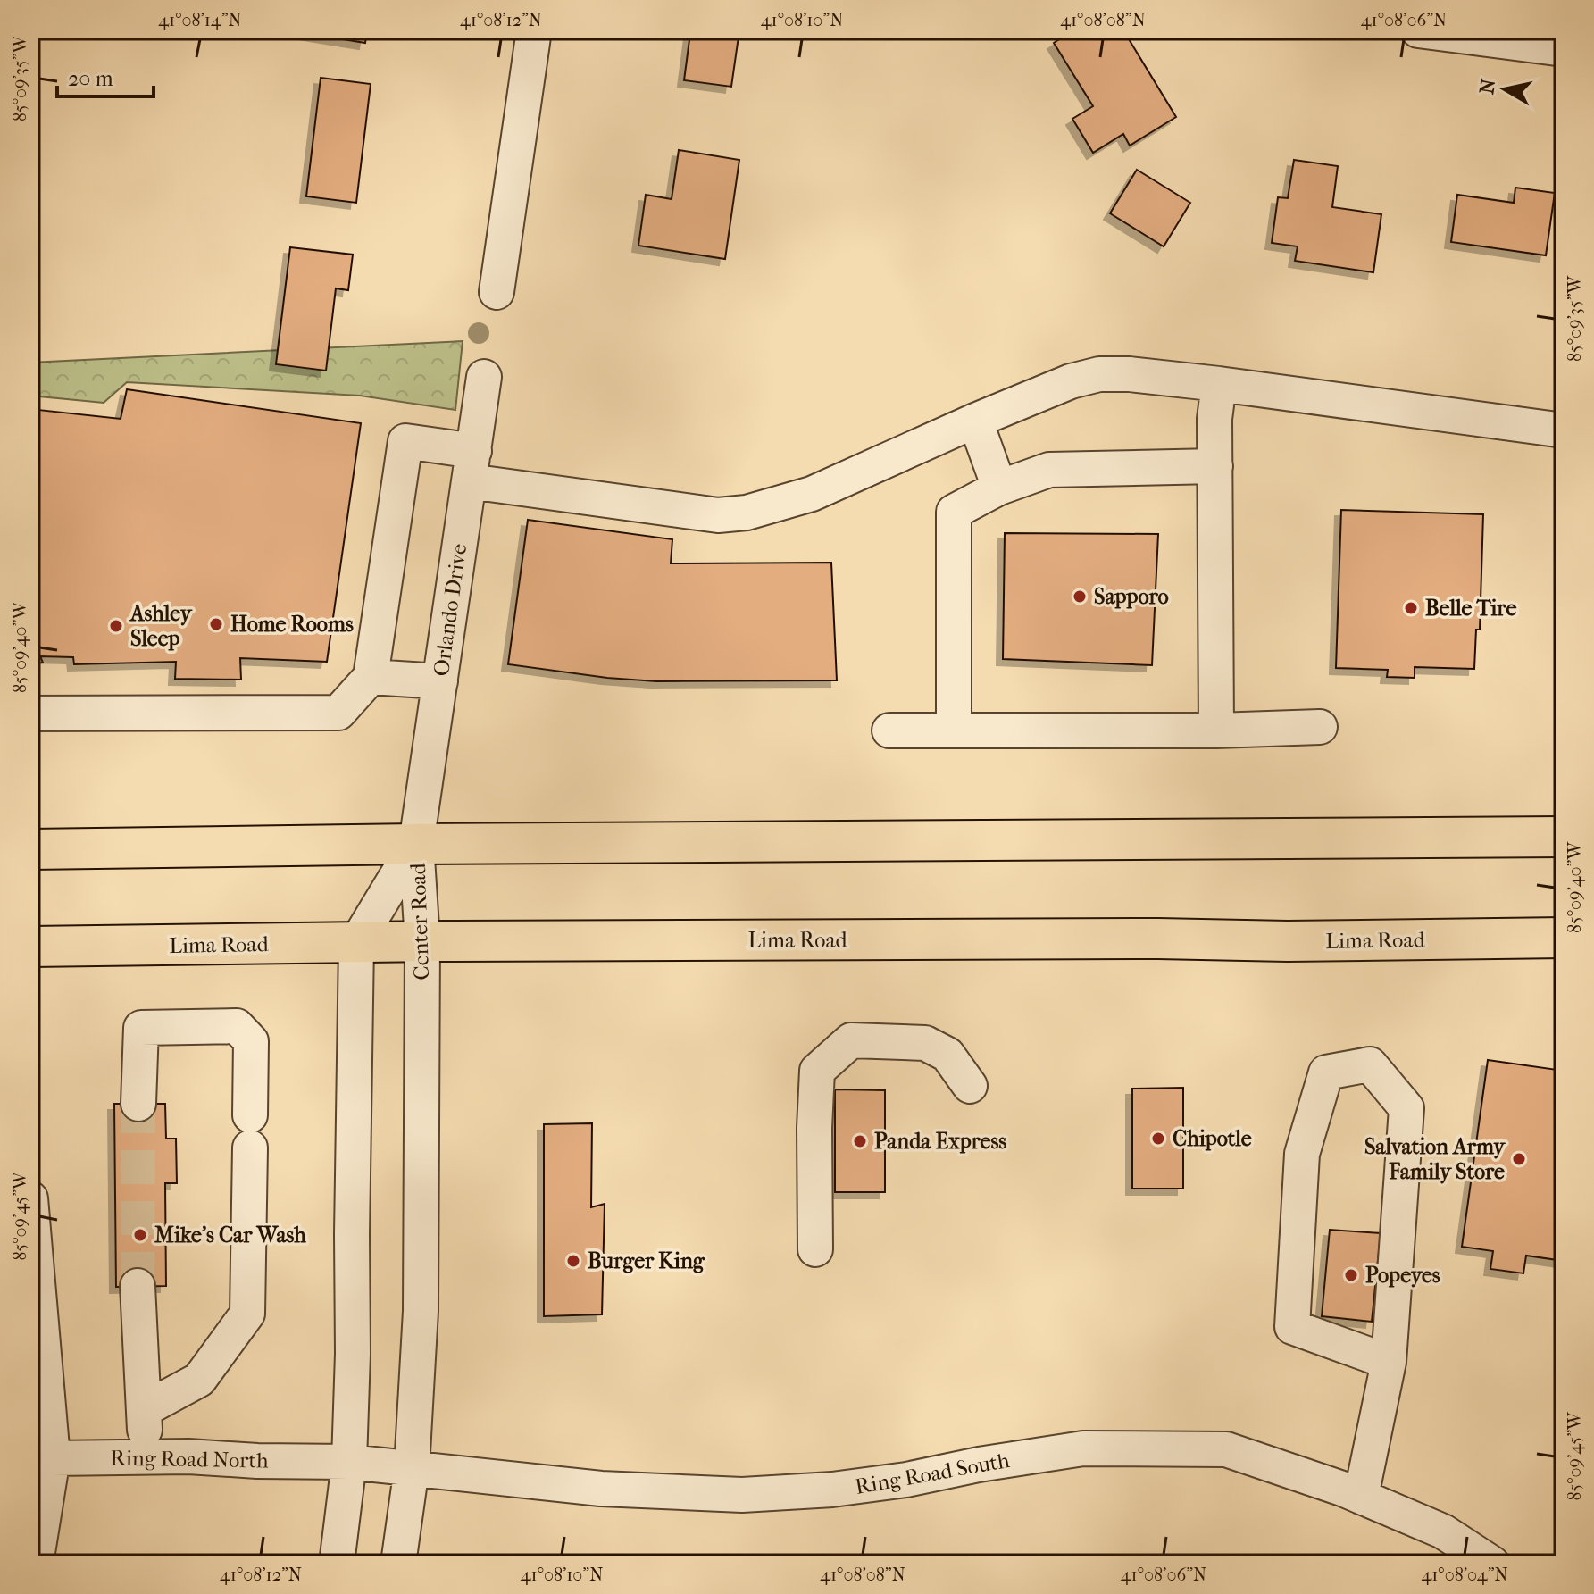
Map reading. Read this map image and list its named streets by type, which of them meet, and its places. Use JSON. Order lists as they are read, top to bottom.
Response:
{
  "streets": {
    "highway": ["Lima Road"],
    "street": [
      "Orlando Drive",
      "Center Road",
      "Ring Road North",
      "Ring Road South"
    ]
  },
  "crossings": [
    ["Orlando Drive", "Center Road"],
    ["Center Road", "Lima Road"],
    ["Center Road", "Ring Road South"],
    ["Ring Road North", "Ring Road South"]
  ],
  "places": [
    "Sapporo",
    "Belle Tire",
    "Home Rooms",
    "Ashley Sleep",
    "Chipotle",
    "Panda Express",
    "Salvation Army Family Store",
    "Mike's Car Wash",
    "Burger King",
    "Popeyes"
  ],
  "scale_bar": "20 m",
  "north": "left",
  "coordinates": [
    "41°08'14\"N",
    "41°08'12\"N",
    "41°08'10\"N",
    "41°08'08\"N",
    "41°08'06\"N",
    "85°09'35\"W",
    "85°09'40\"W",
    "85°09'45\"W",
    "41°08'04\"N"
  ]
}
